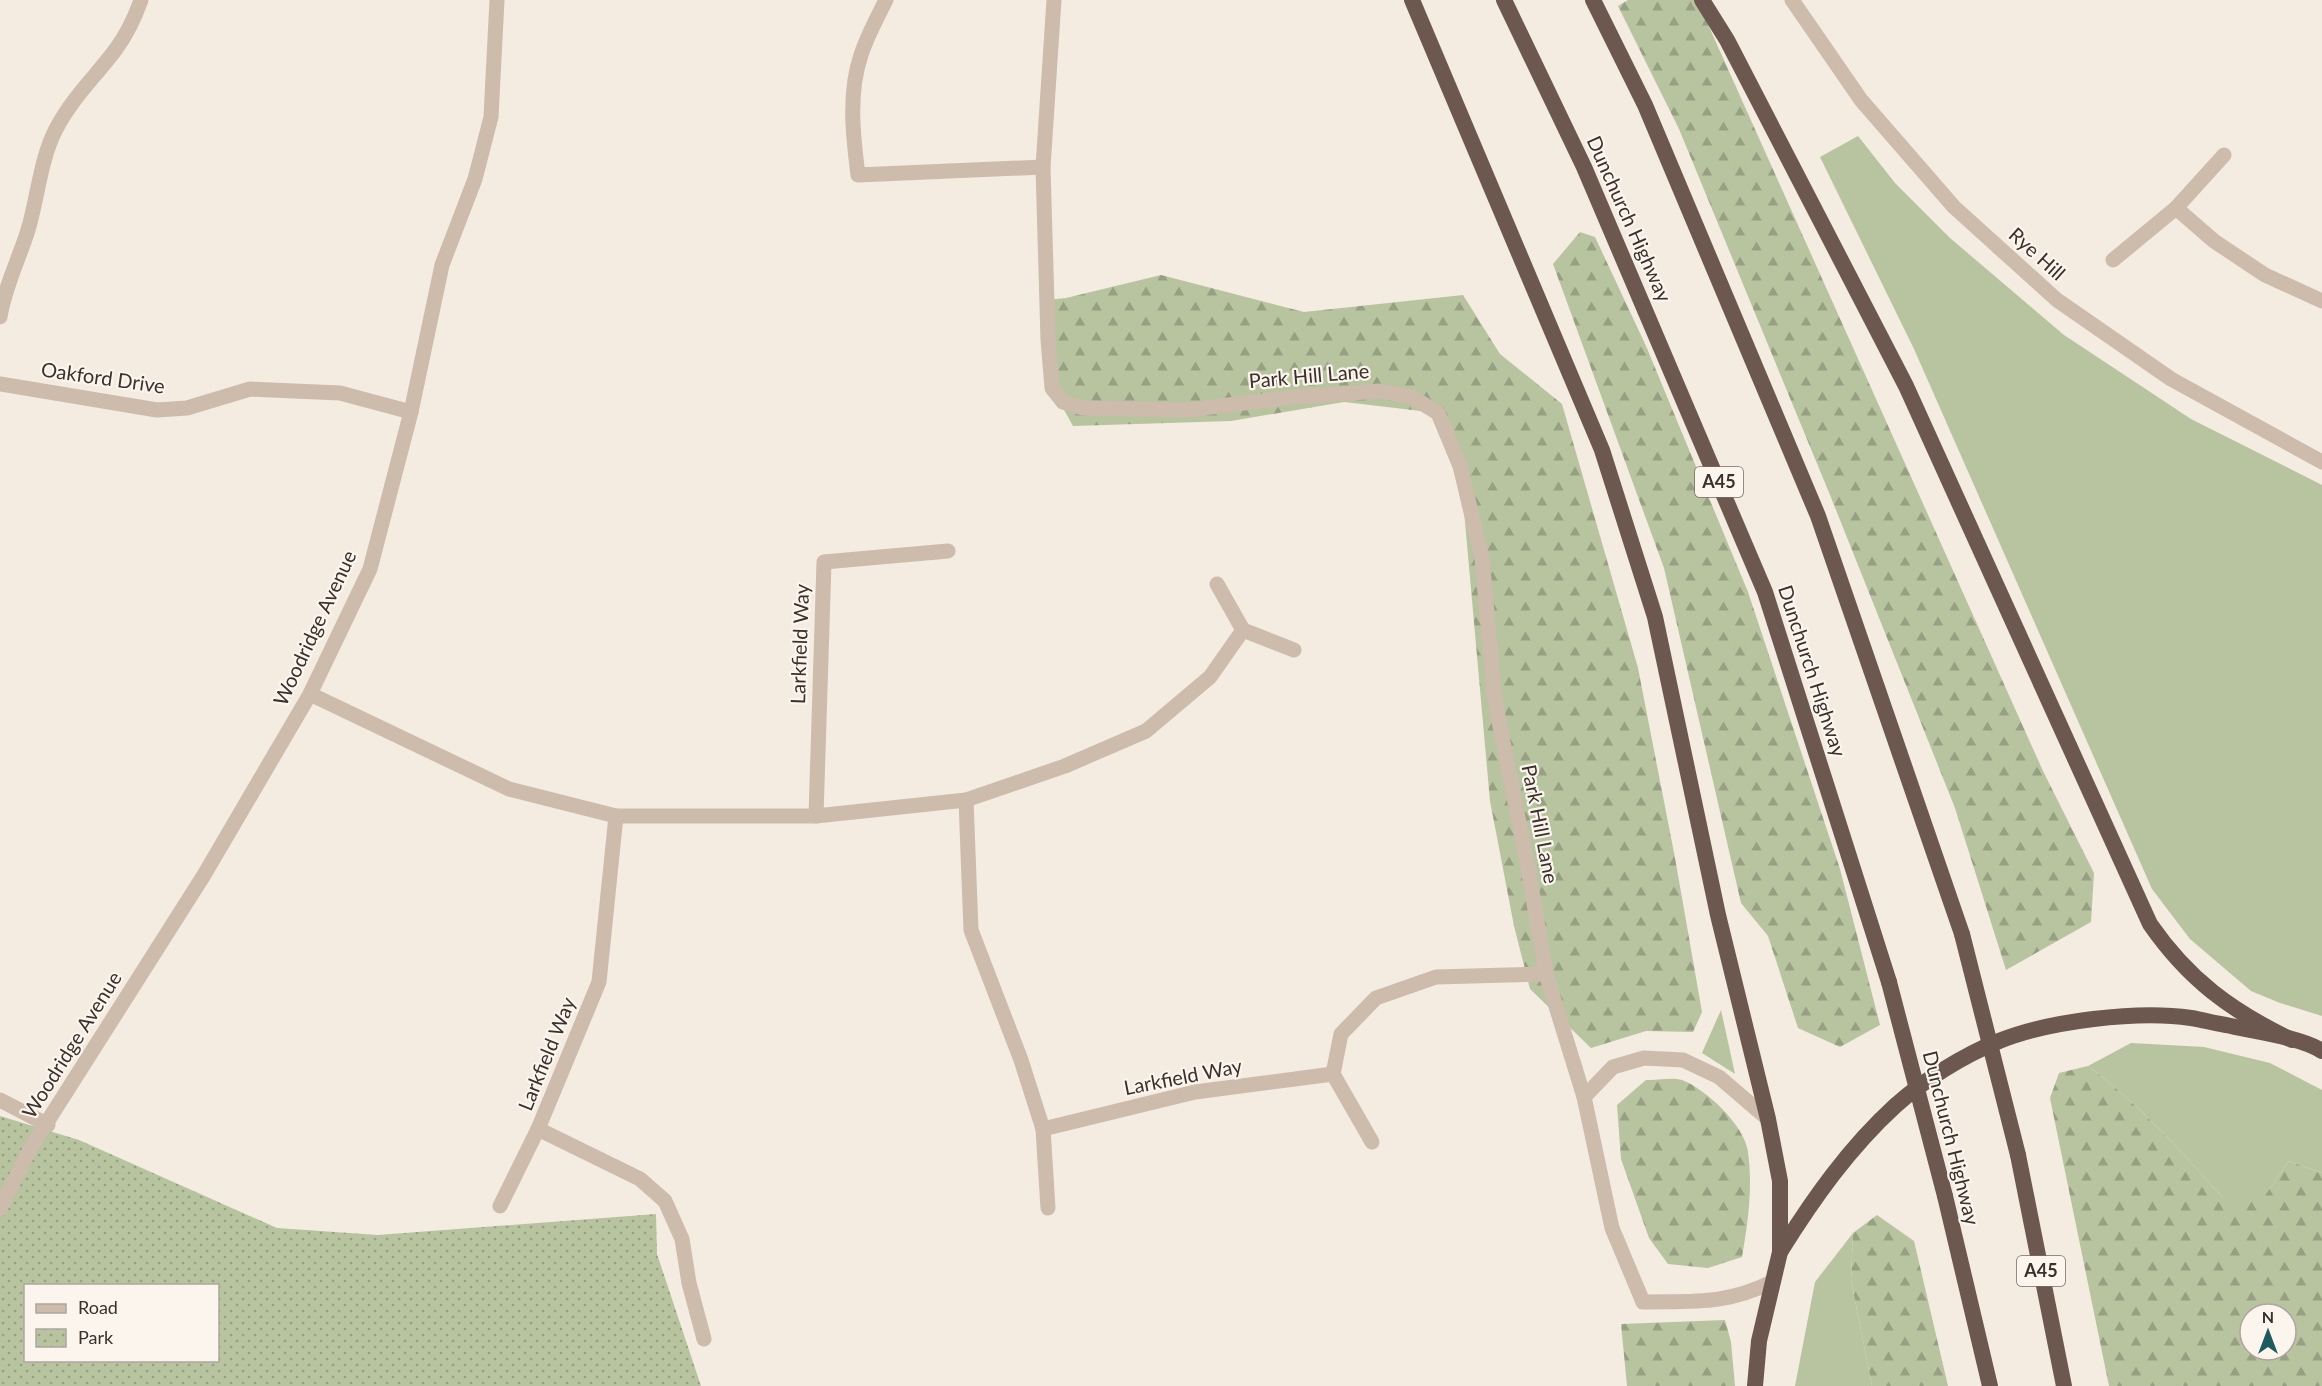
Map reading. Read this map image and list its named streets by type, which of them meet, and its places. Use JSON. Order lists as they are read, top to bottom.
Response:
{
  "streets": {
    "highway": ["Dunchurch Highway", "A45"],
    "street": [
      "Rye Hill",
      "Park Hill Lane",
      "Oakford Drive",
      "Woodridge Avenue",
      "Larkfield Way"
    ]
  },
  "crossings": [
    ["Oakford Drive", "Woodridge Avenue"]
  ],
  "legend": ["Road", "Park"],
  "north": "top"
}
